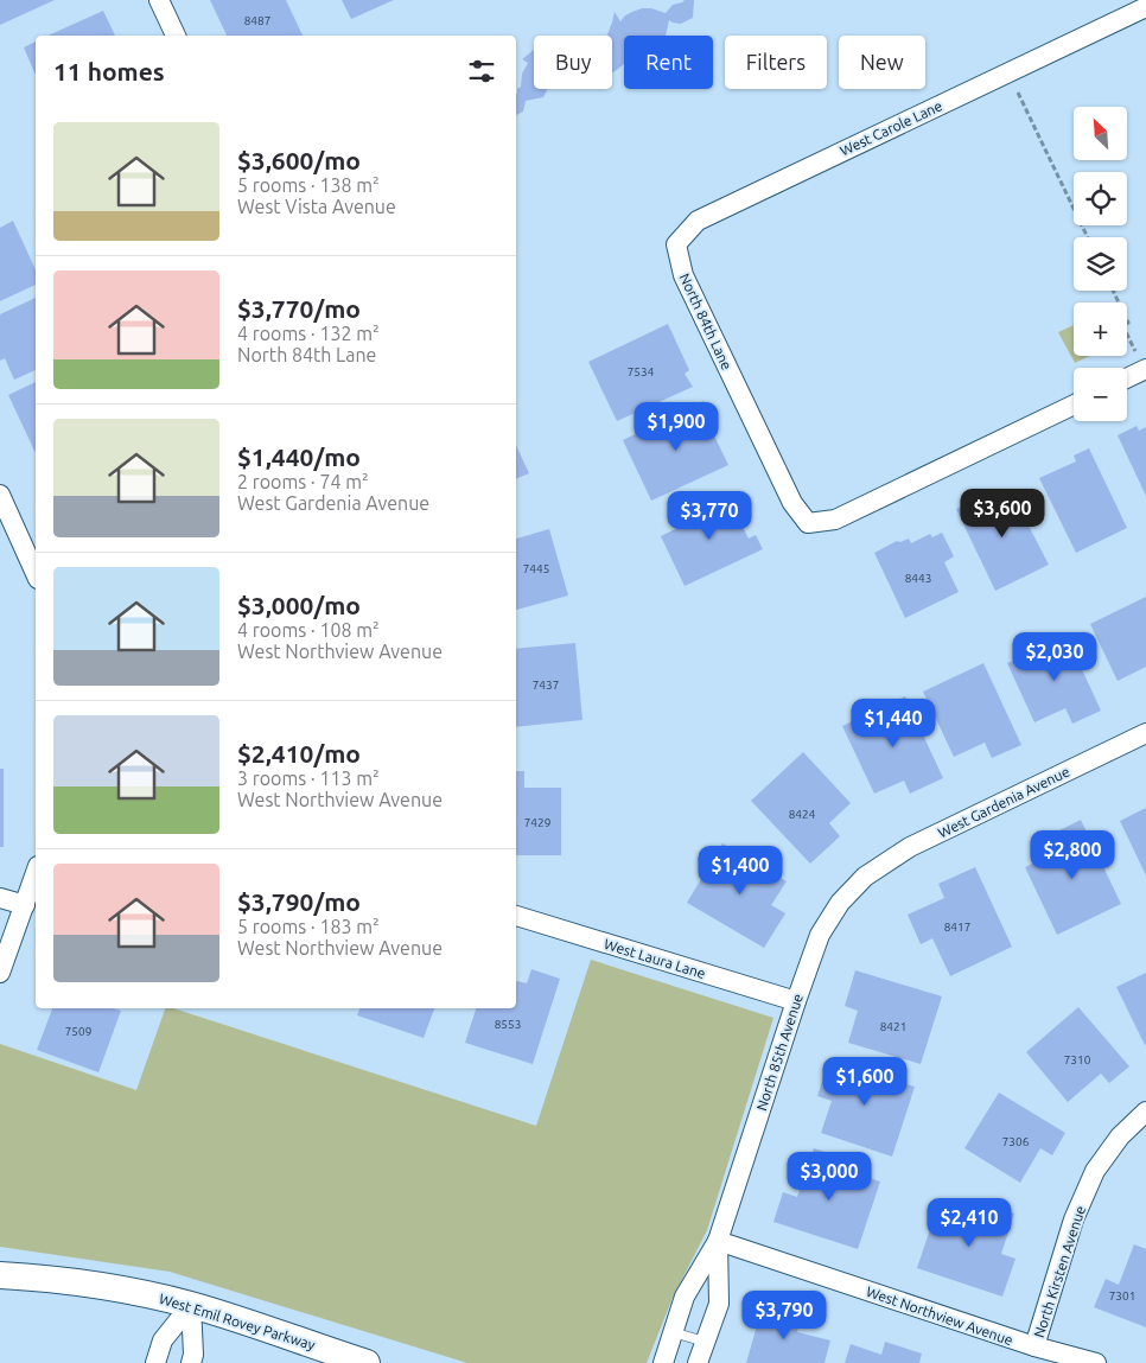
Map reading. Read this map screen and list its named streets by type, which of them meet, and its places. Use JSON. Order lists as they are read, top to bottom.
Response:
{
  "streets": {
    "street": [
      "West Carole Lane",
      "North 84th Lane",
      "West Gardenia Avenue",
      "West Laura Lane",
      "North 85th Avenue",
      "North Kirsten Avenue",
      "West Northview Avenue",
      "West Emil Rovey Parkway"
    ]
  },
  "crossings": [
    ["West Carole Lane", "North 84th Lane"],
    ["West Gardenia Avenue", "North 85th Avenue"],
    ["West Laura Lane", "North 85th Avenue"],
    ["North 85th Avenue", "West Northview Avenue"],
    ["North Kirsten Avenue", "West Northview Avenue"]
  ],
  "house_numbers": [
    "8487",
    "7534",
    "7445",
    "8443",
    "7437",
    "8424",
    "7429",
    "8417",
    "8553",
    "8421",
    "7509",
    "7310",
    "7306",
    "7301"
  ],
  "north": "top left",
  "page": {
    "chip": [
      "Buy",
      "Rent",
      "Filters",
      "New"
    ],
    "heading": "11 homes",
    "map_buttons": ["+", "−"],
    "list": [
      {
        "name": "$3,600/mo",
        "note": "5 rooms · 138 m² · West Vista Avenue"
      },
      {
        "name": "$3,770/mo",
        "note": "4 rooms · 132 m² · North 84th Lane"
      },
      {
        "name": "$1,440/mo",
        "note": "2 rooms · 74 m² · West Gardenia Avenue"
      },
      {
        "name": "$3,000/mo",
        "note": "4 rooms · 108 m² · West Northview Avenue"
      },
      {
        "name": "$2,410/mo",
        "note": "3 rooms · 113 m² · West Northview Avenue"
      },
      {
        "name": "$3,790/mo",
        "note": "5 rooms · 183 m² · West Northview Avenue"
      }
    ],
    "price": [
      "$1,900",
      "$3,600",
      "$3,770",
      "$2,030",
      "$1,440",
      "$2,800",
      "$1,400",
      "$1,600",
      "$3,000",
      "$2,410",
      "$3,790"
    ]
  }
}
